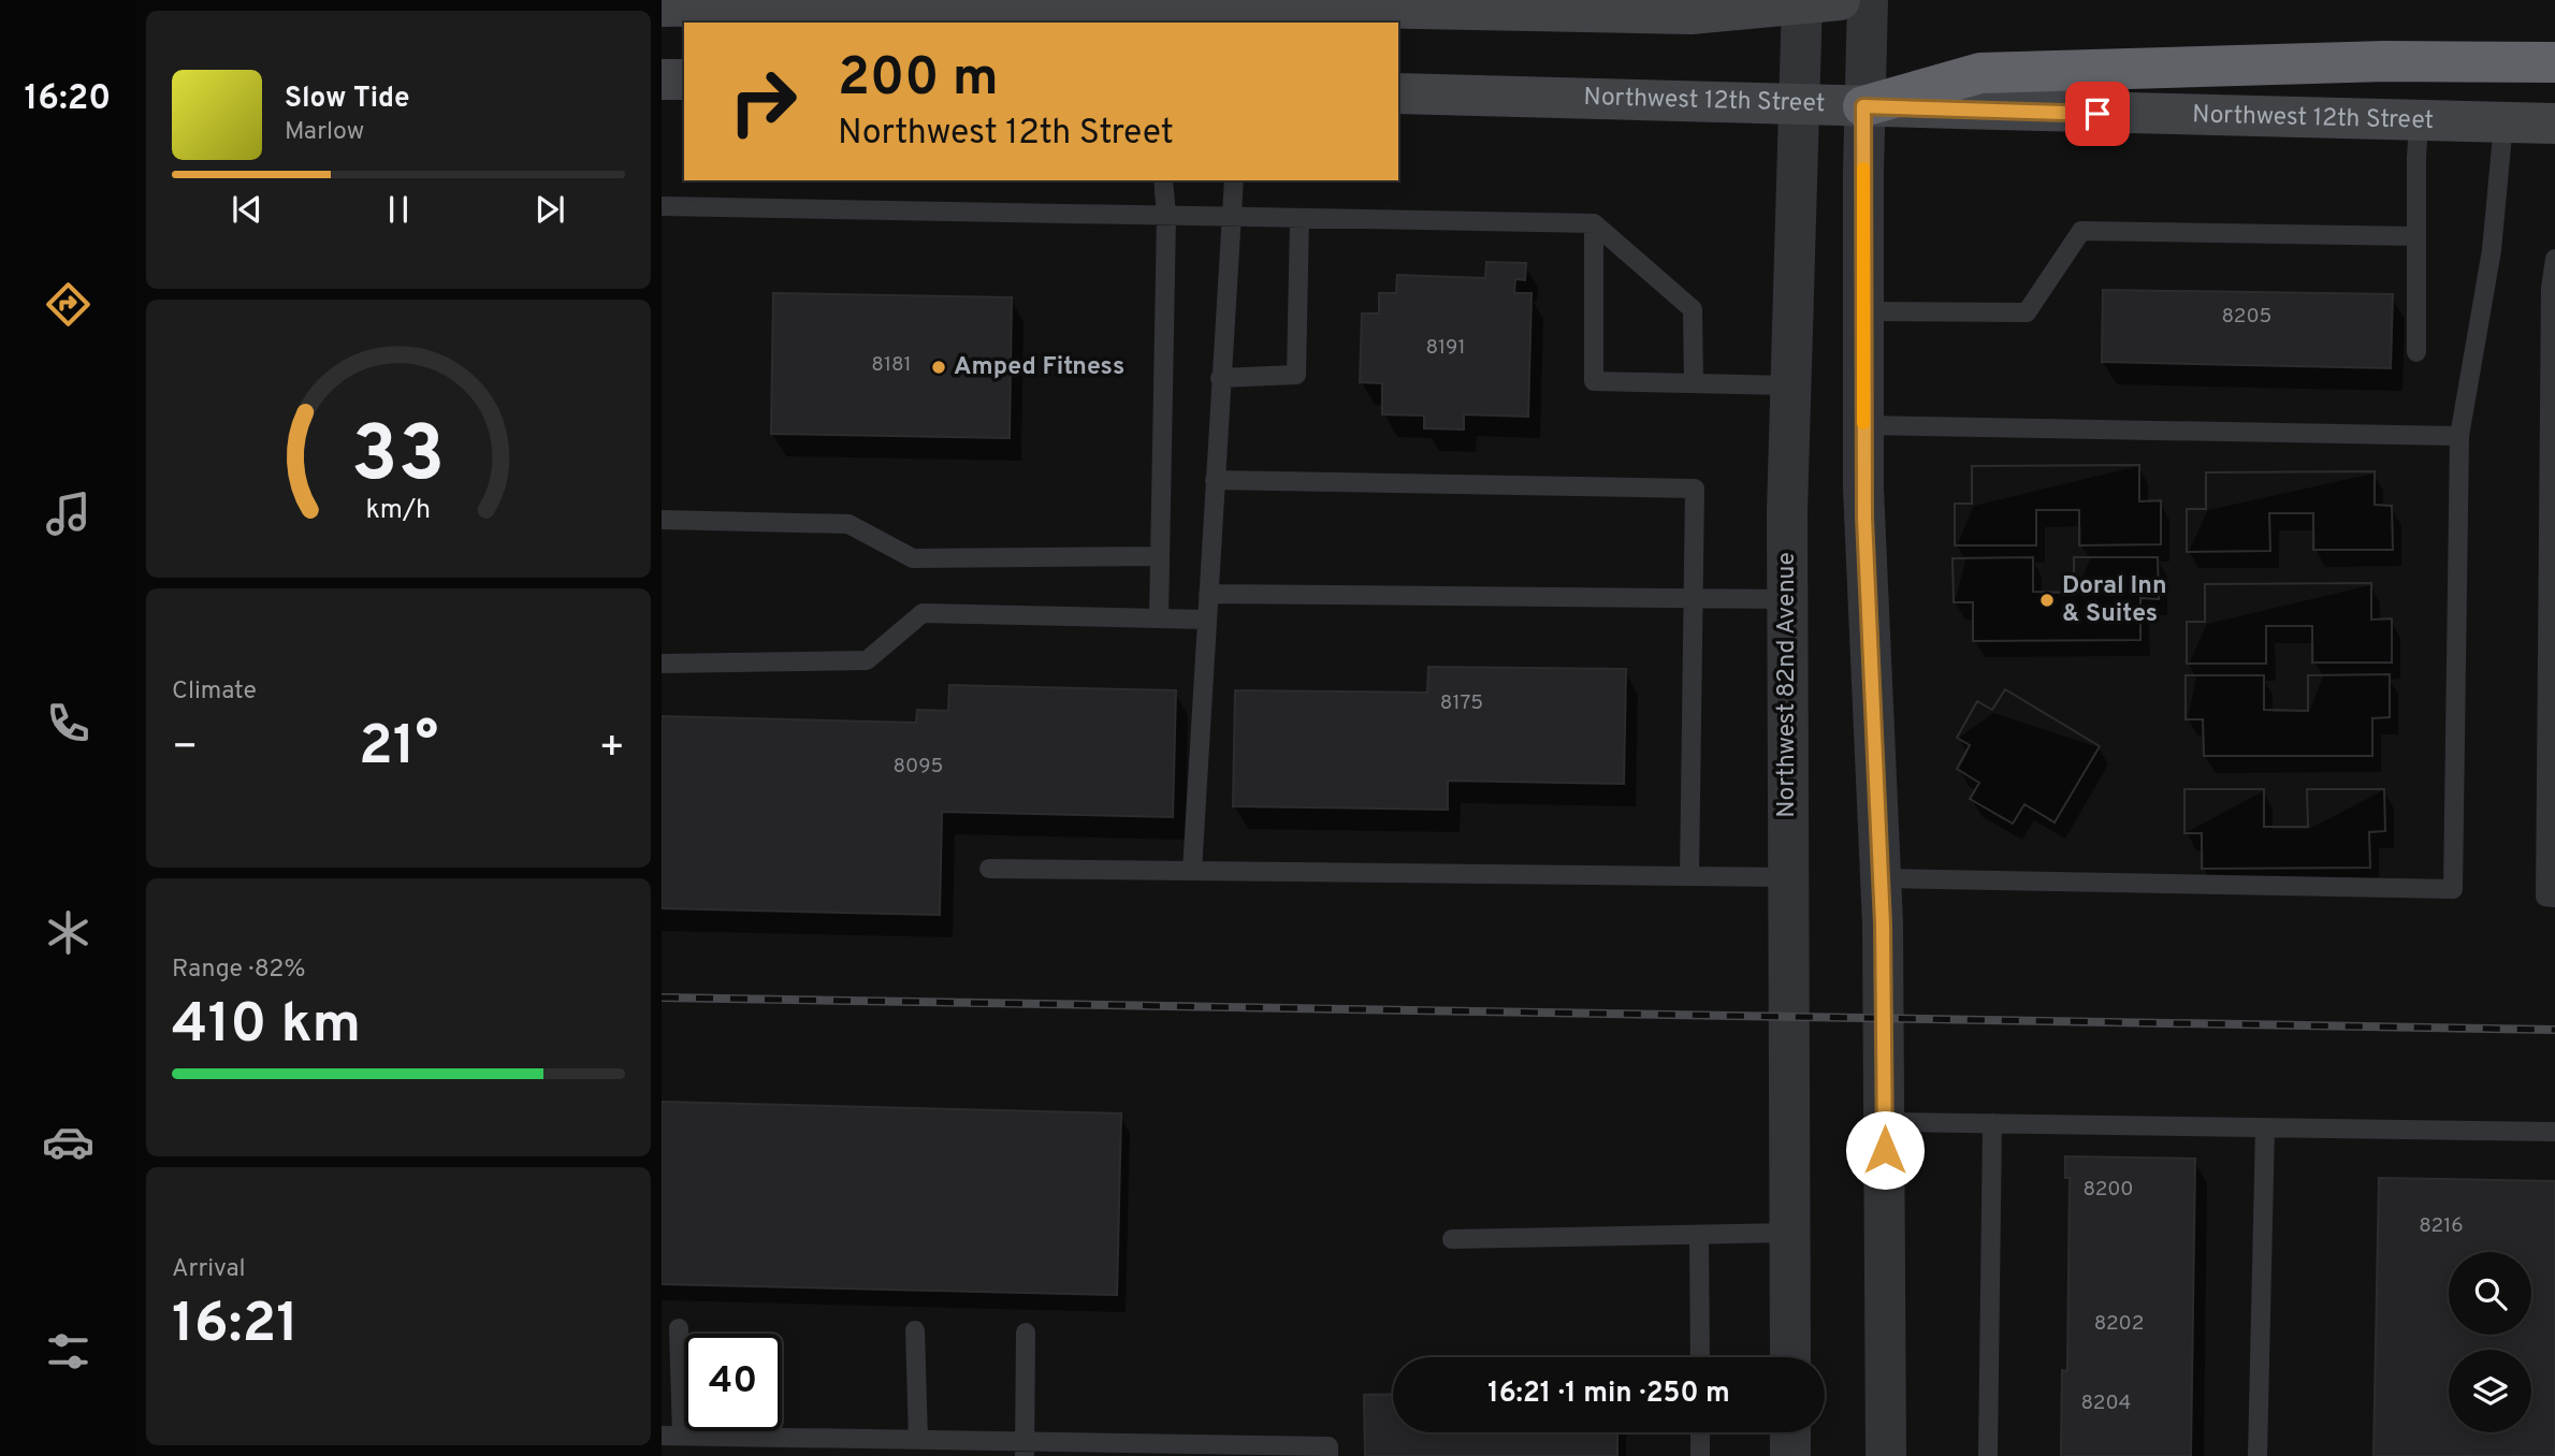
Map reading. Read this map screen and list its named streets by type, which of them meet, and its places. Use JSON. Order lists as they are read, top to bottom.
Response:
{
  "streets": {
    "main road": ["Northwest 12th Street"],
    "street": ["Northwest 82nd Avenue"]
  },
  "crossings": [
    ["Northwest 12th Street", "Northwest 82nd Avenue"]
  ],
  "places": ["Amped Fitness", "Doral Inn & Suites"],
  "house_numbers": [
    "8205",
    "8191",
    "8181",
    "8175",
    "8095",
    "8200",
    "8216",
    "8202",
    "8204"
  ],
  "page": {
    "tabs": "16:20",
    "turn": ["200 m", "Northwest 12th Street"],
    "song": ["Slow Tide", "Marlow"],
    "tile": [
      "Climate",
      ["Range · 82%", "410 km"],
      ["Arrival", "16:21"]
    ],
    "heat": ["−", "21°", "+"],
    "limit": "40",
    "trip": "16:21 · 1 min · 250 m",
    "gauge": ["33", "km/h"]
  }
}
